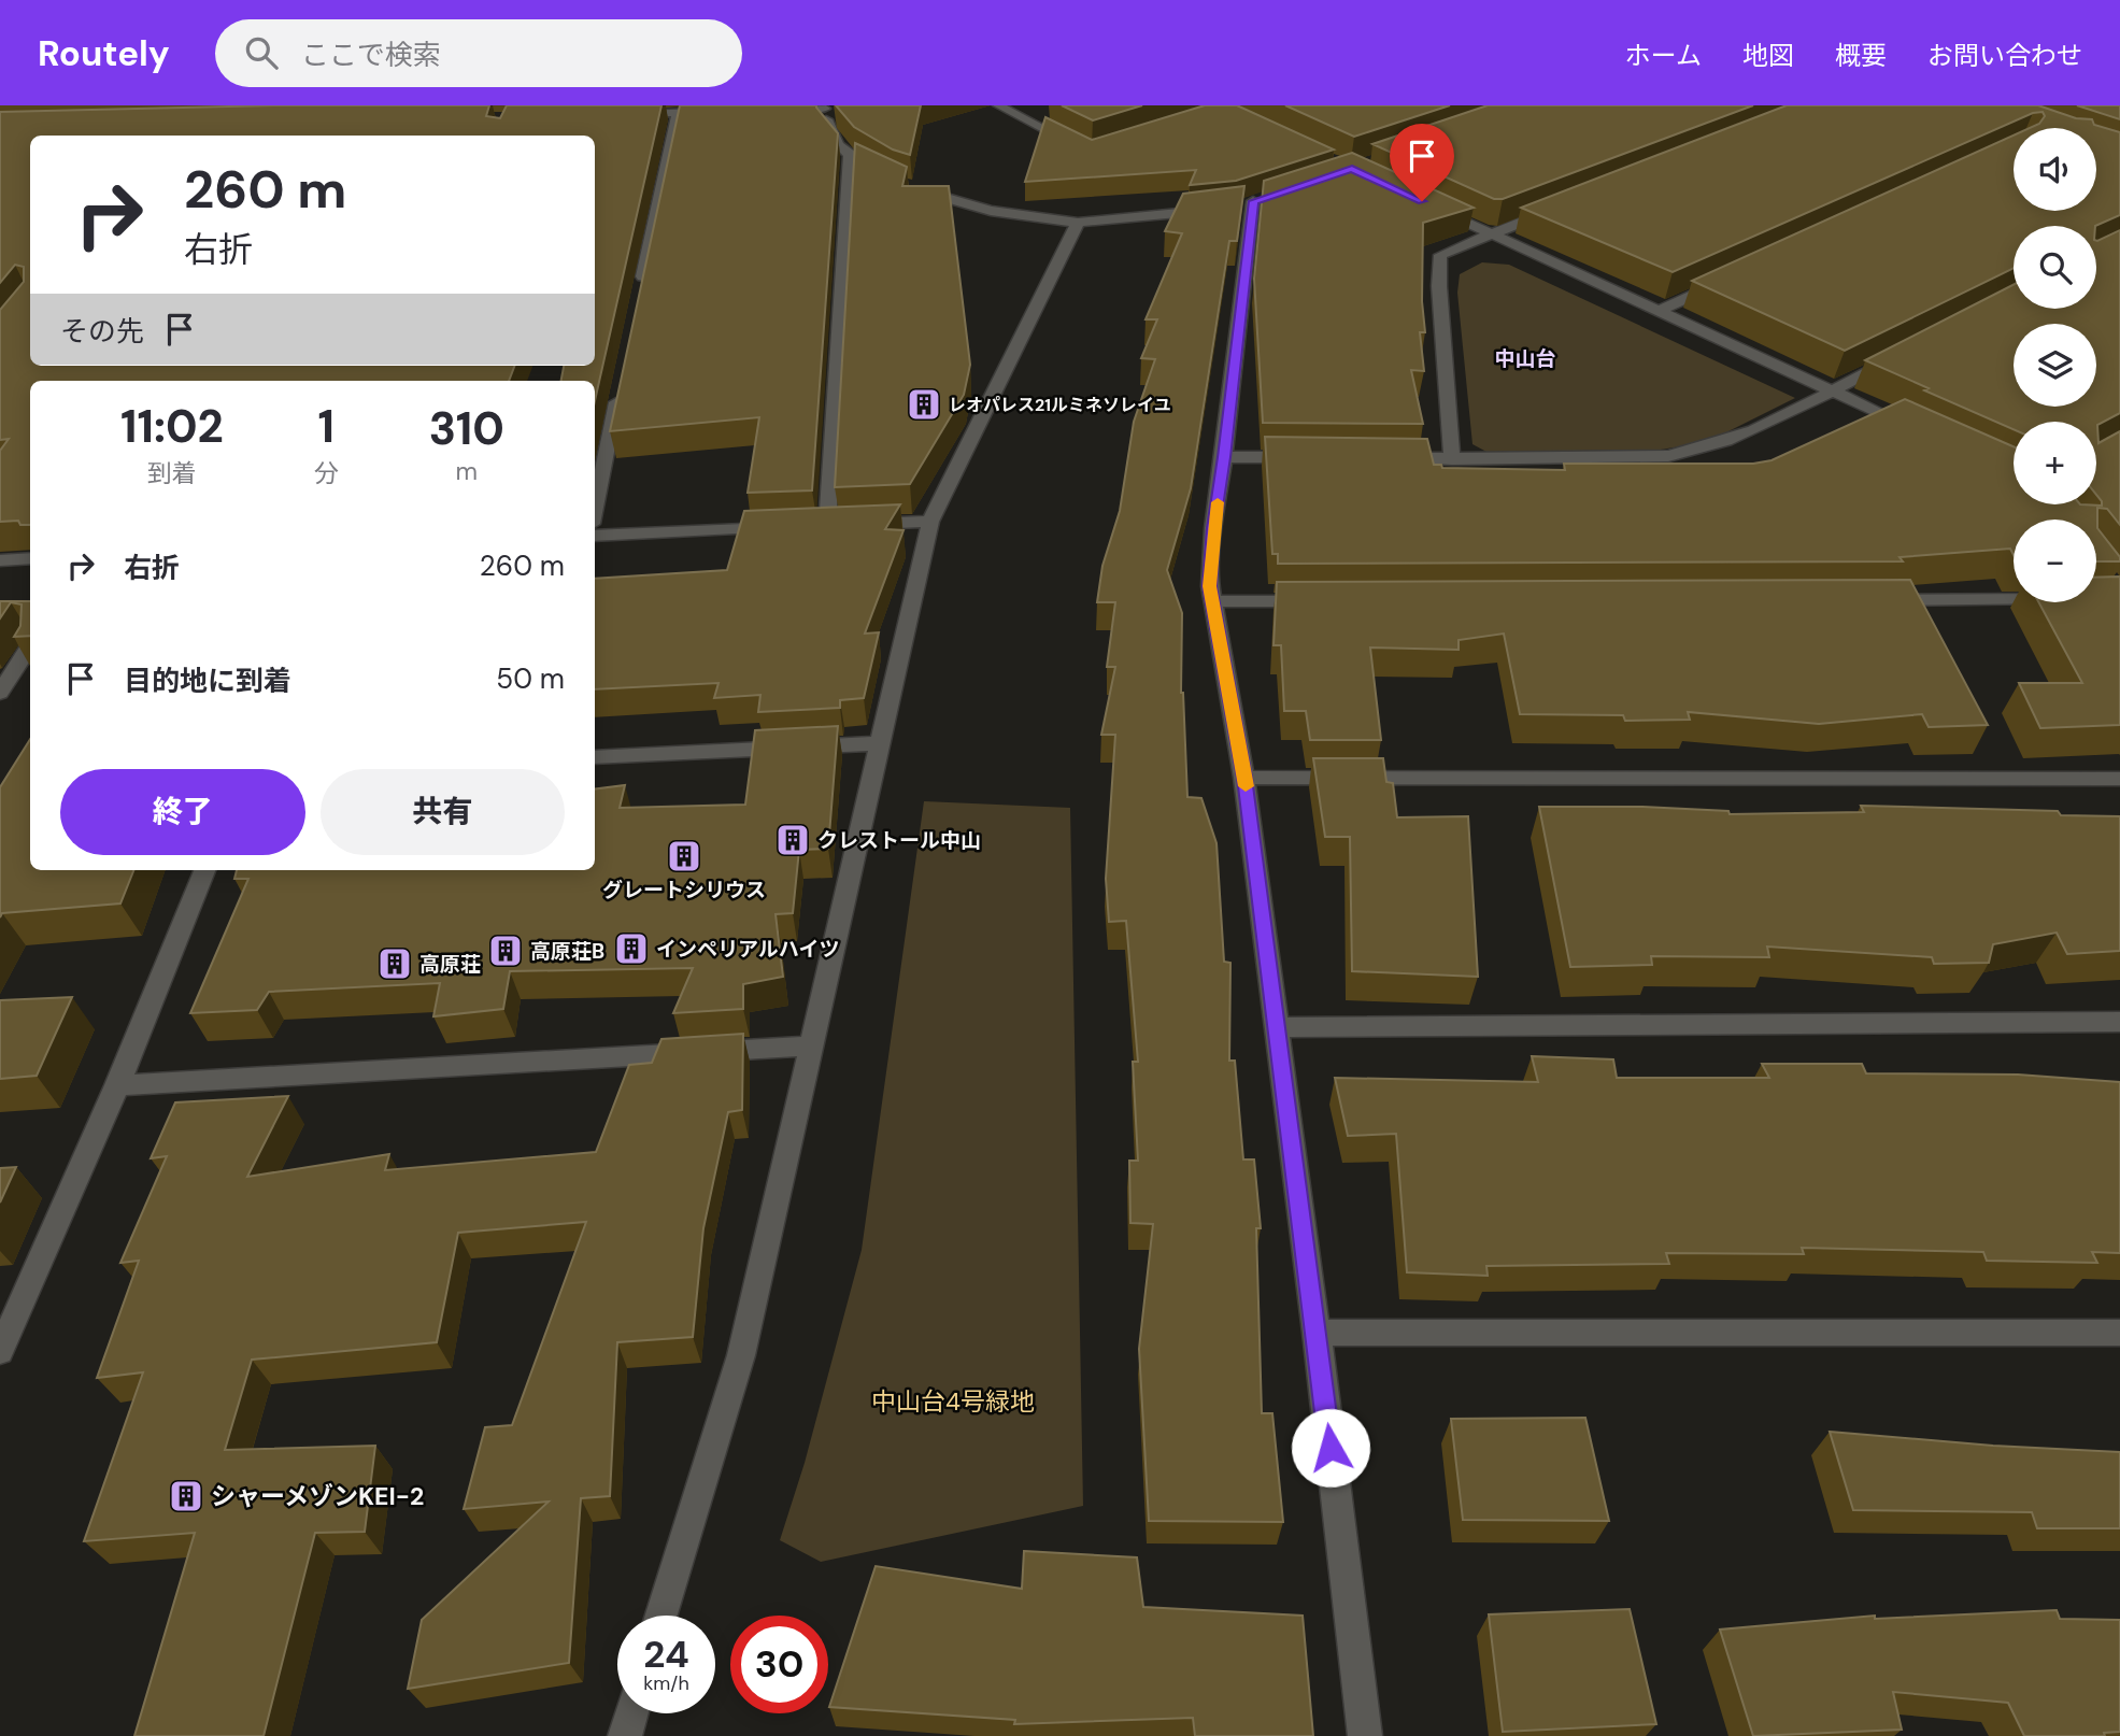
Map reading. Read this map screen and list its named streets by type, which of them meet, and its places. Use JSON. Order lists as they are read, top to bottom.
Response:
{
  "districts": ["中山台"],
  "parks": ["中山台4号緑地"],
  "places": {
    "building": [
      "レオパレス21ルミネソレイユ",
      "クレストール中山",
      "グレートシリウス",
      "インペリアルハイツ",
      "高原荘B",
      "高原荘",
      "シャーメゾンKEI-2"
    ]
  },
  "page": {
    "header": "Routely",
    "search": "ここで検索",
    "nav": [
      "ホーム",
      "地図",
      "概要",
      "お問い合わせ"
    ],
    "map_buttons": ["+", "−"],
    "turn": ["260 m", "右折"],
    "then": "その先",
    "eta": [
      "11:02",
      "到着",
      "1",
      "分",
      "310",
      "m"
    ],
    "list": [
      {
        "name": "右折",
        "value": "260 m"
      },
      {
        "name": "目的地に到着",
        "value": "50 m"
      }
    ],
    "buttons": ["終了", "共有"],
    "speed": "24 km/h",
    "limit": "30"
  }
}
